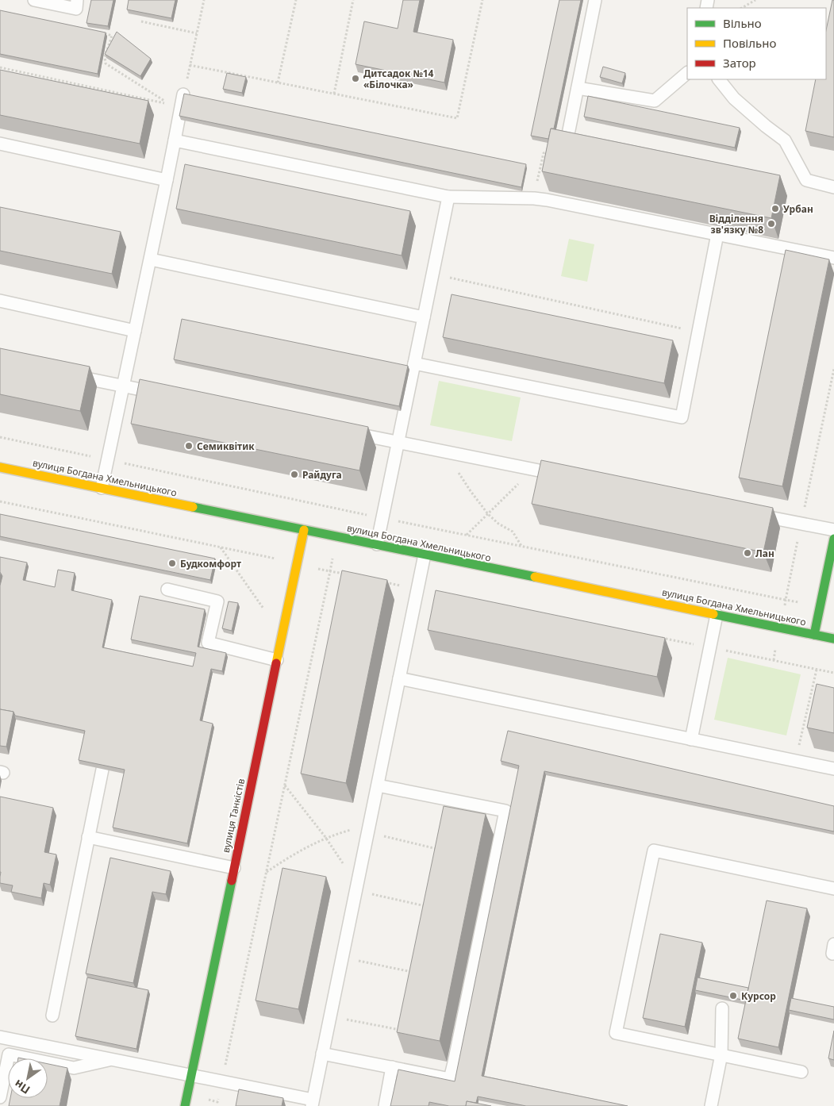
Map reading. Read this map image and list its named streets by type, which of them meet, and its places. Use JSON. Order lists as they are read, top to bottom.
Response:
{
  "streets": {
    "street": ["вулиця Богдана Хмельницького", "вулиця Танкістів"]
  },
  "crossings": [
    ["вулиця Богдана Хмельницького", "вулиця Танкістів"]
  ],
  "places": [
    "Дитсадок №14 «Білочка»",
    "Урбан",
    "Відділення зв'язку №8",
    "Семиквітик",
    "Райдуга",
    "Лан",
    "Будкомфорт",
    "Курсор"
  ],
  "legend": ["Вільно", "Повільно", "Затор"],
  "north": "bottom left"
}
